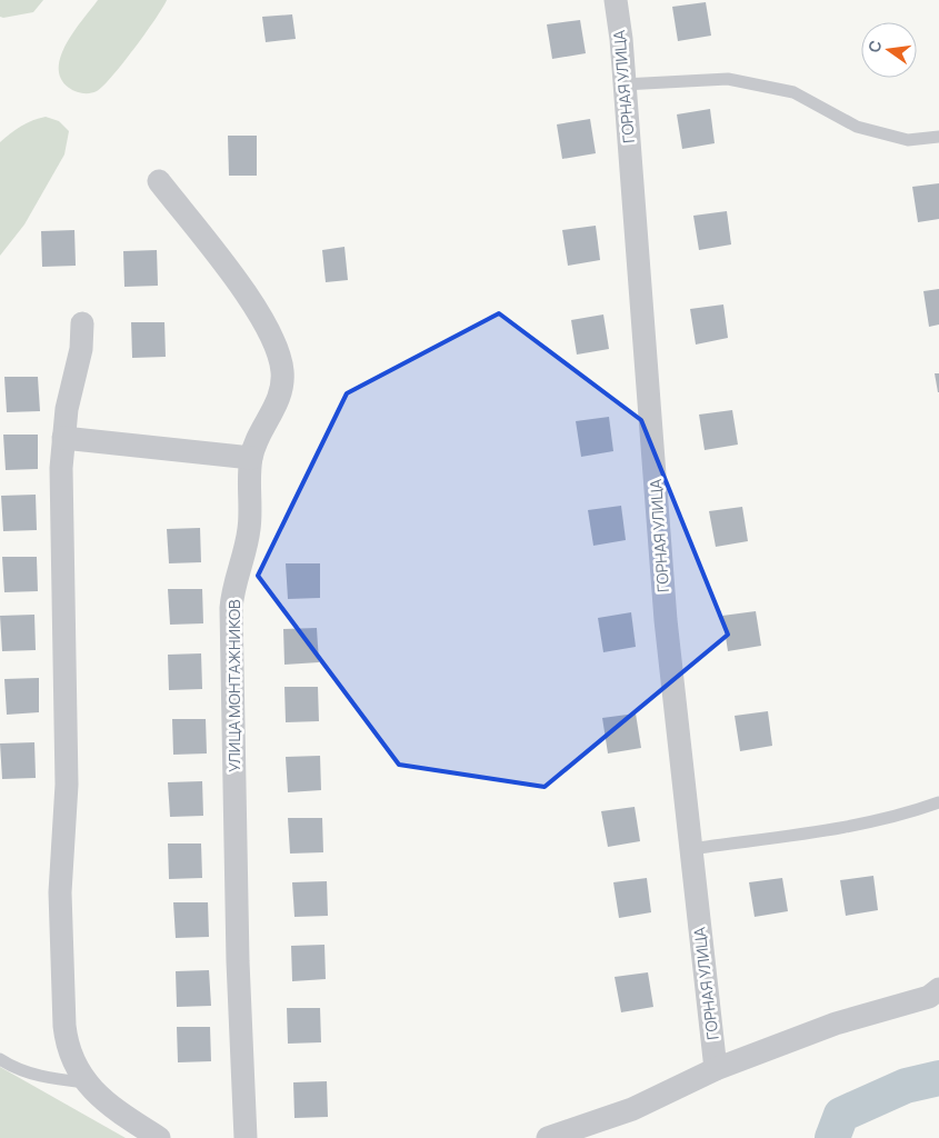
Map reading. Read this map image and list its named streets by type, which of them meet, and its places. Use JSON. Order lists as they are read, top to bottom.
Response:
{
  "streets": {
    "street": ["ГОРНАЯ УЛИЦА", "УЛИЦА МОНТАЖНИКОВ"]
  },
  "north": "left"
}
